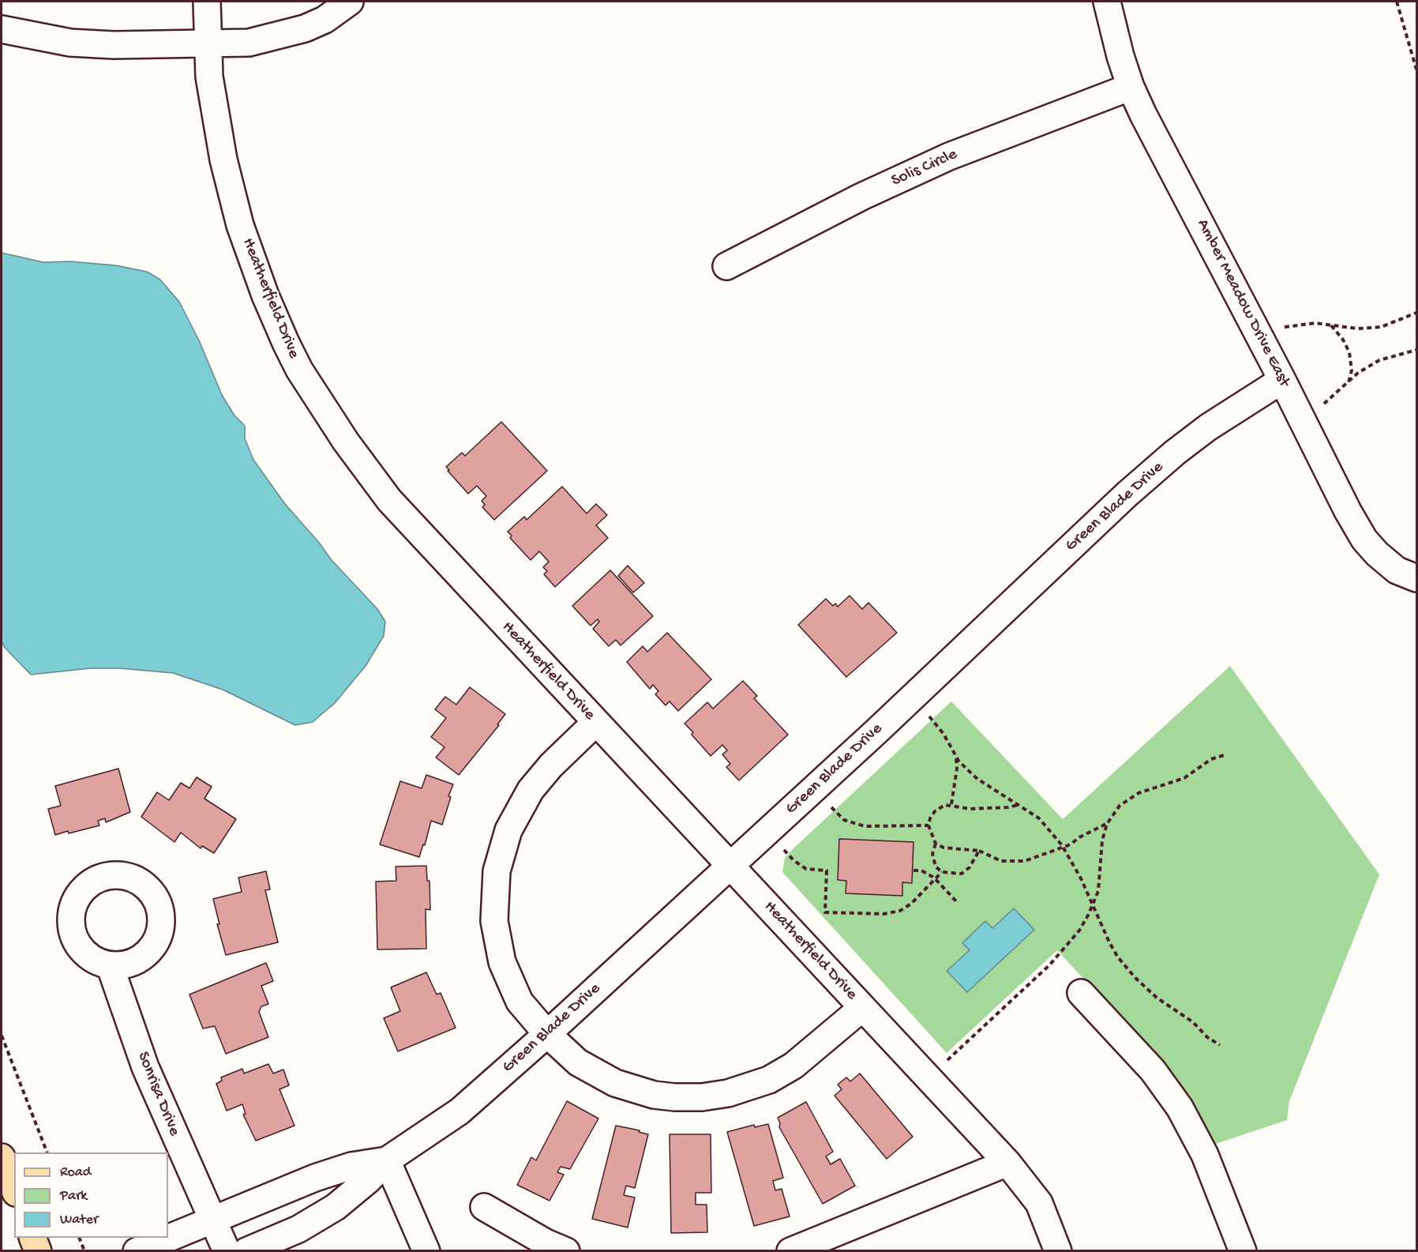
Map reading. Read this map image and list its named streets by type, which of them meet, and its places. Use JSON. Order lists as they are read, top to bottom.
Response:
{
  "streets": {
    "street": [
      "Solis Circle",
      "Heatherfield Drive",
      "Amber Meadow Drive East",
      "Green Blade Drive",
      "Sonrisa Drive"
    ]
  },
  "crossings": [
    ["Solis Circle", "Amber Meadow Drive East"],
    ["Heatherfield Drive", "Green Blade Drive"],
    ["Amber Meadow Drive East", "Green Blade Drive"],
    ["Green Blade Drive", "Sonrisa Drive"]
  ],
  "legend": ["Road", "Park", "Water"]
}
